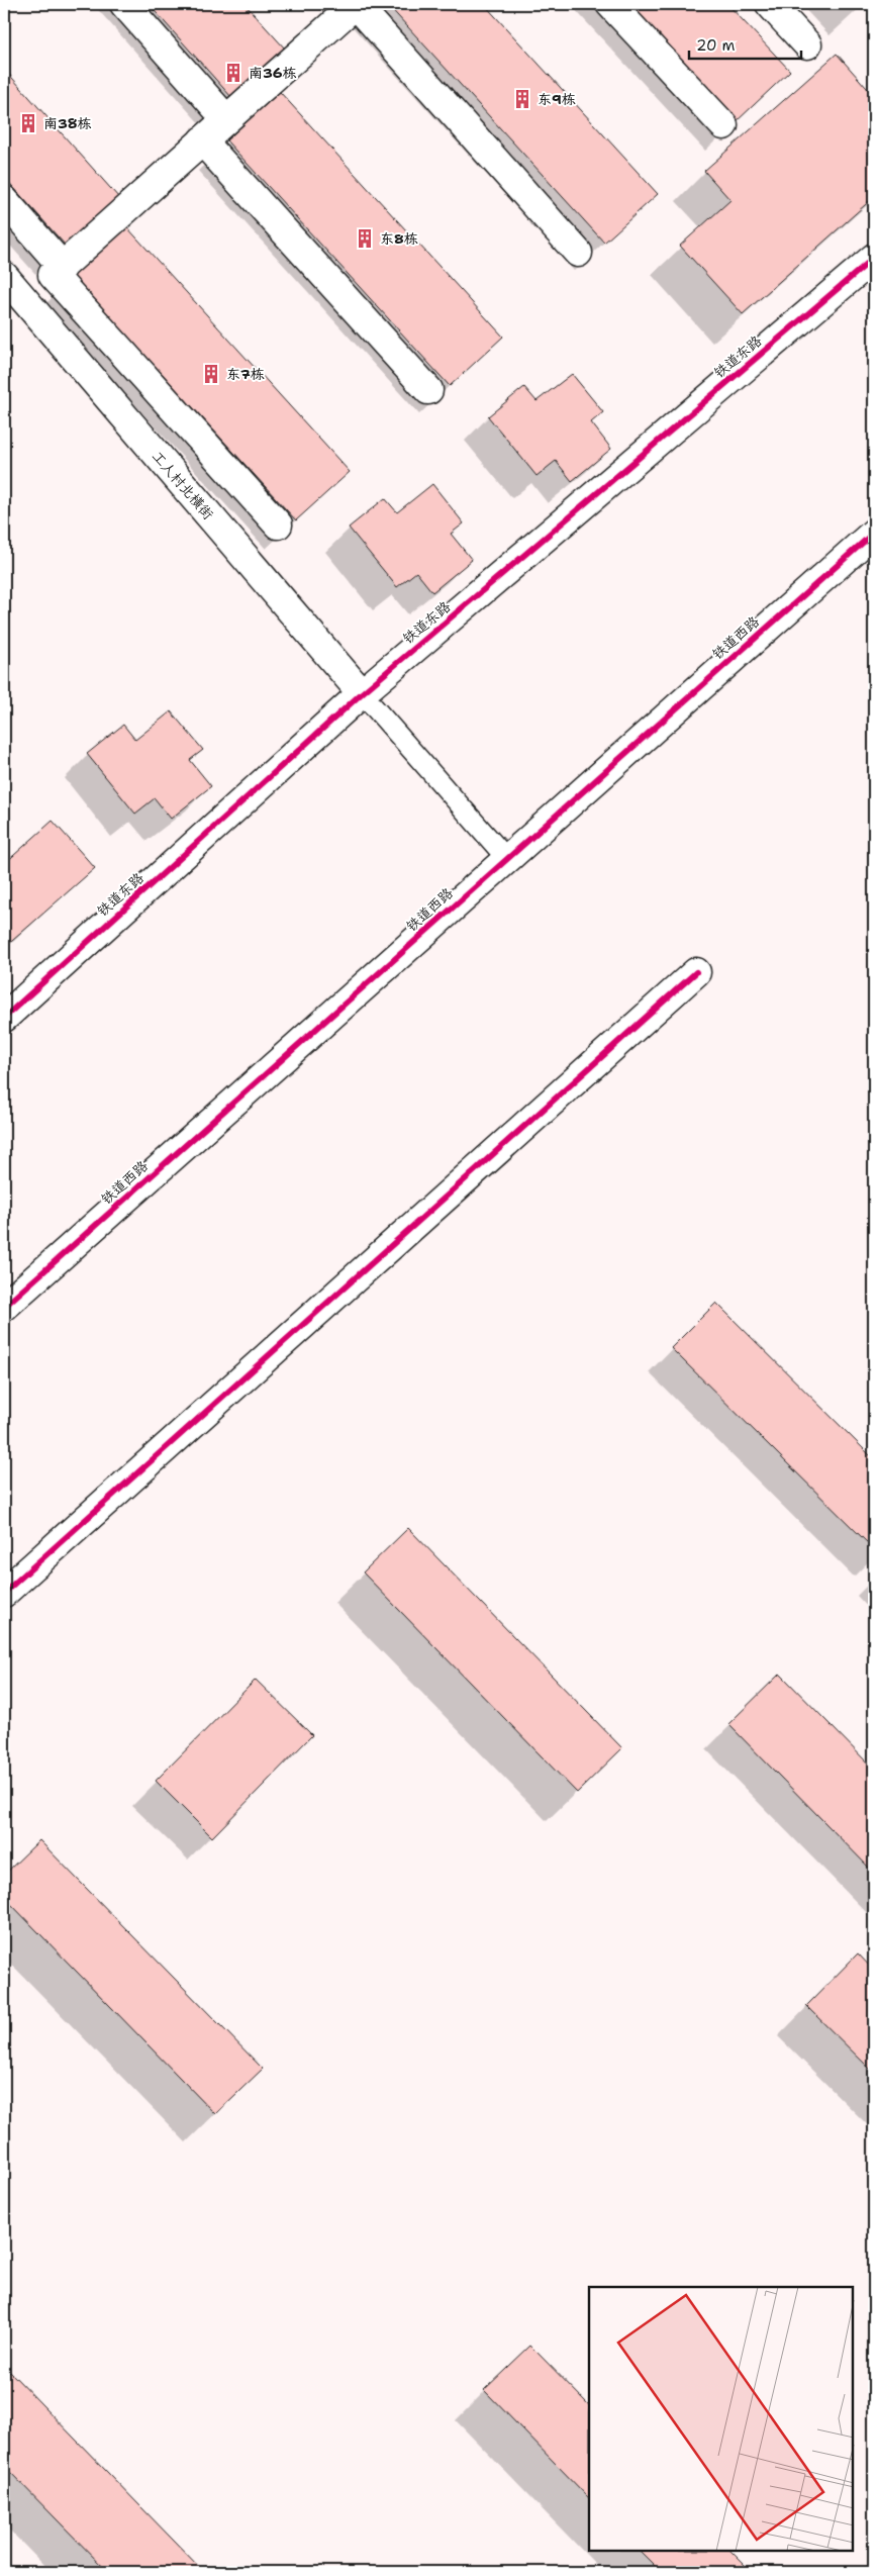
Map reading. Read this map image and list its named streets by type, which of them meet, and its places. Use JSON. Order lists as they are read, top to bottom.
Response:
{
  "streets": {
    "street": ["铁道东路", "工人村北横街", "铁道西路"]
  },
  "crossings": [
    ["铁道东路", "工人村北横街"]
  ],
  "places": {
    "building": [
      "南36栋",
      "东9栋",
      "南38栋",
      "东8栋",
      "东7栋"
    ]
  },
  "scale_bar": "20 m"
}
